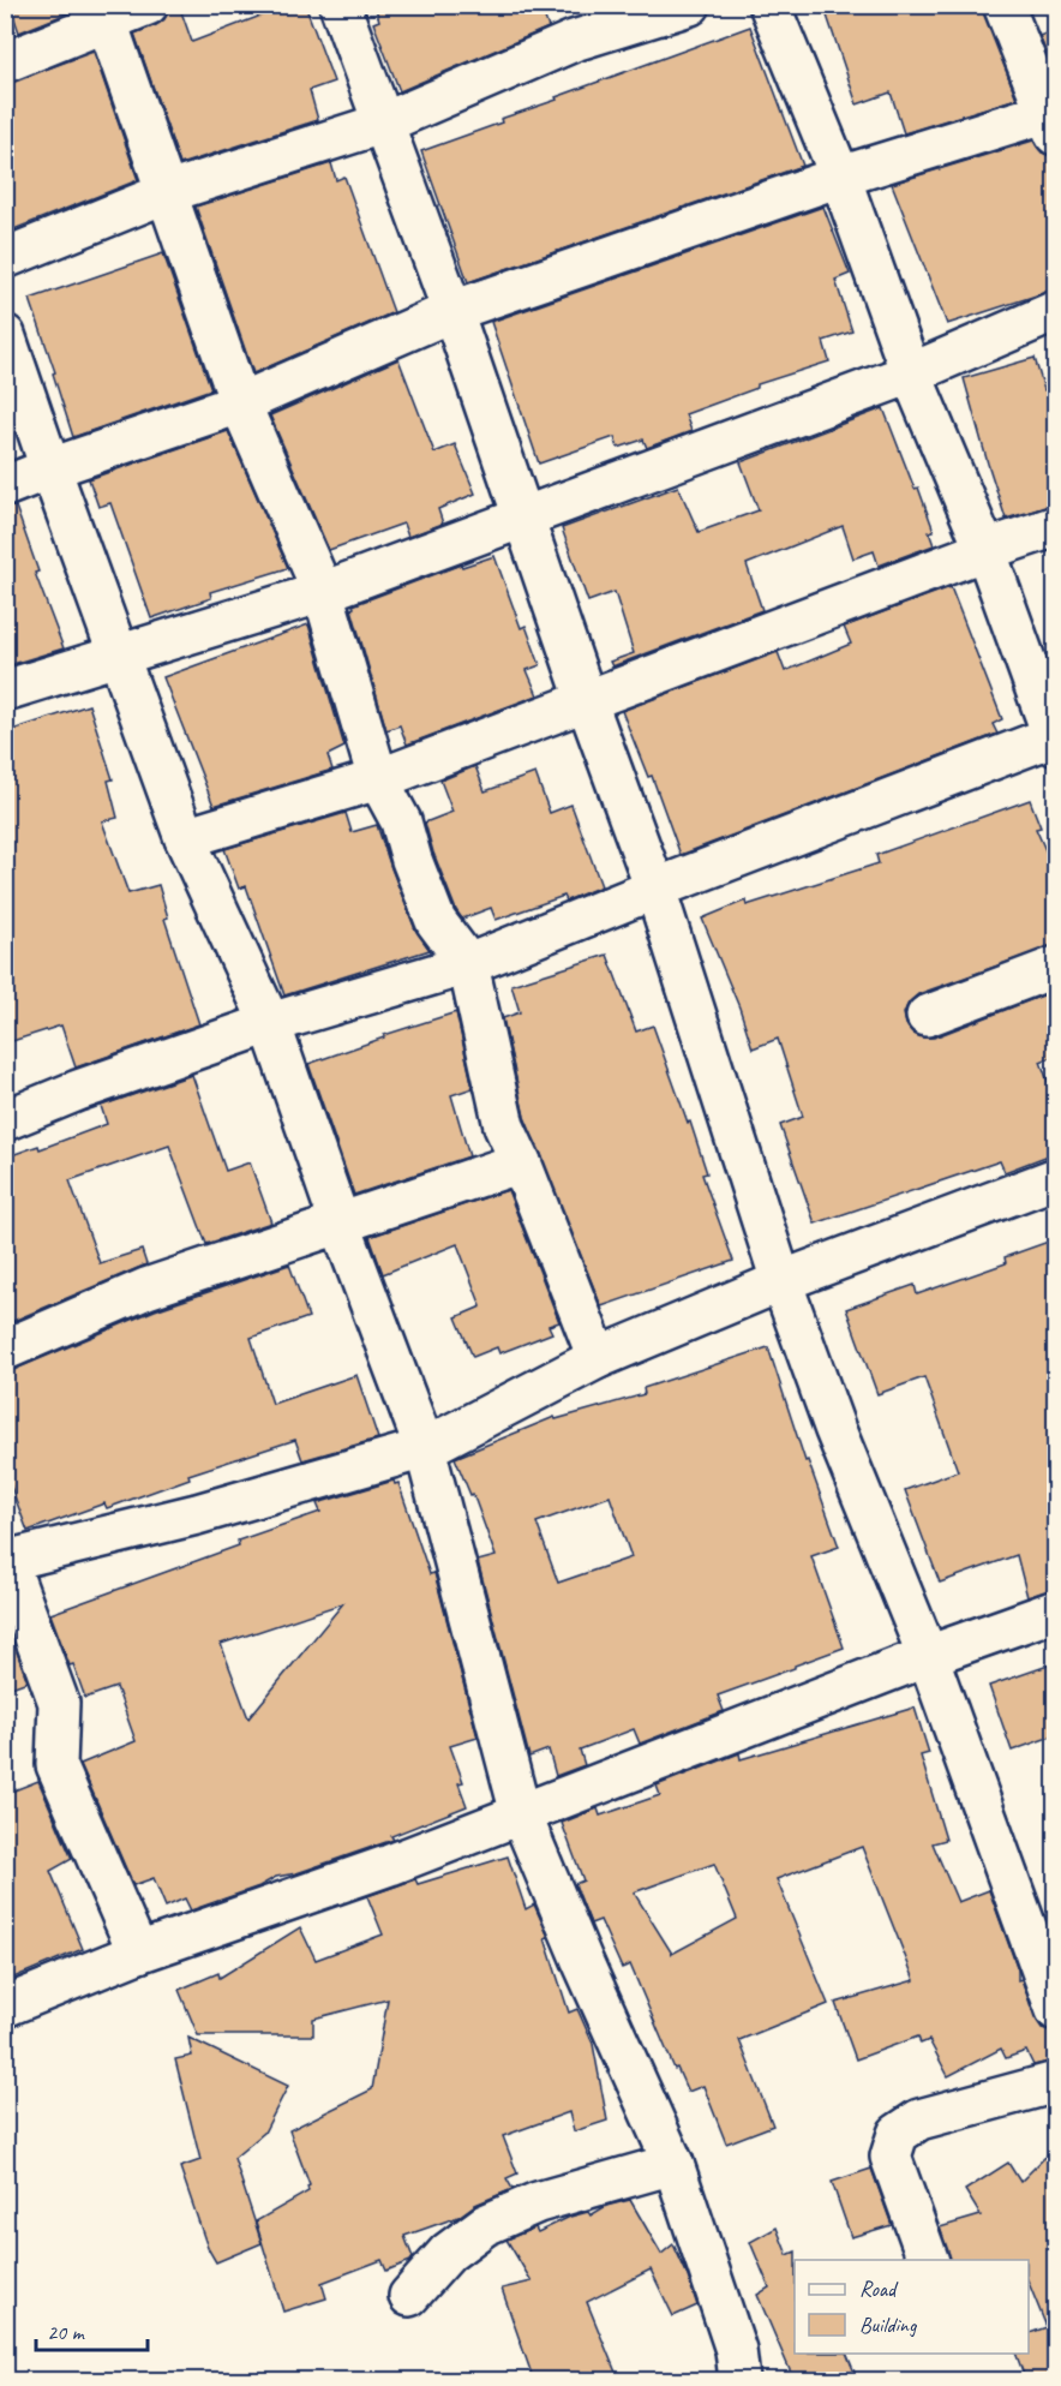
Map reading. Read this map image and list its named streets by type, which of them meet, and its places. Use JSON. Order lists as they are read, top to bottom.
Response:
{
  "legend": ["Road", "Building"],
  "scale_bar": "20 m"
}
